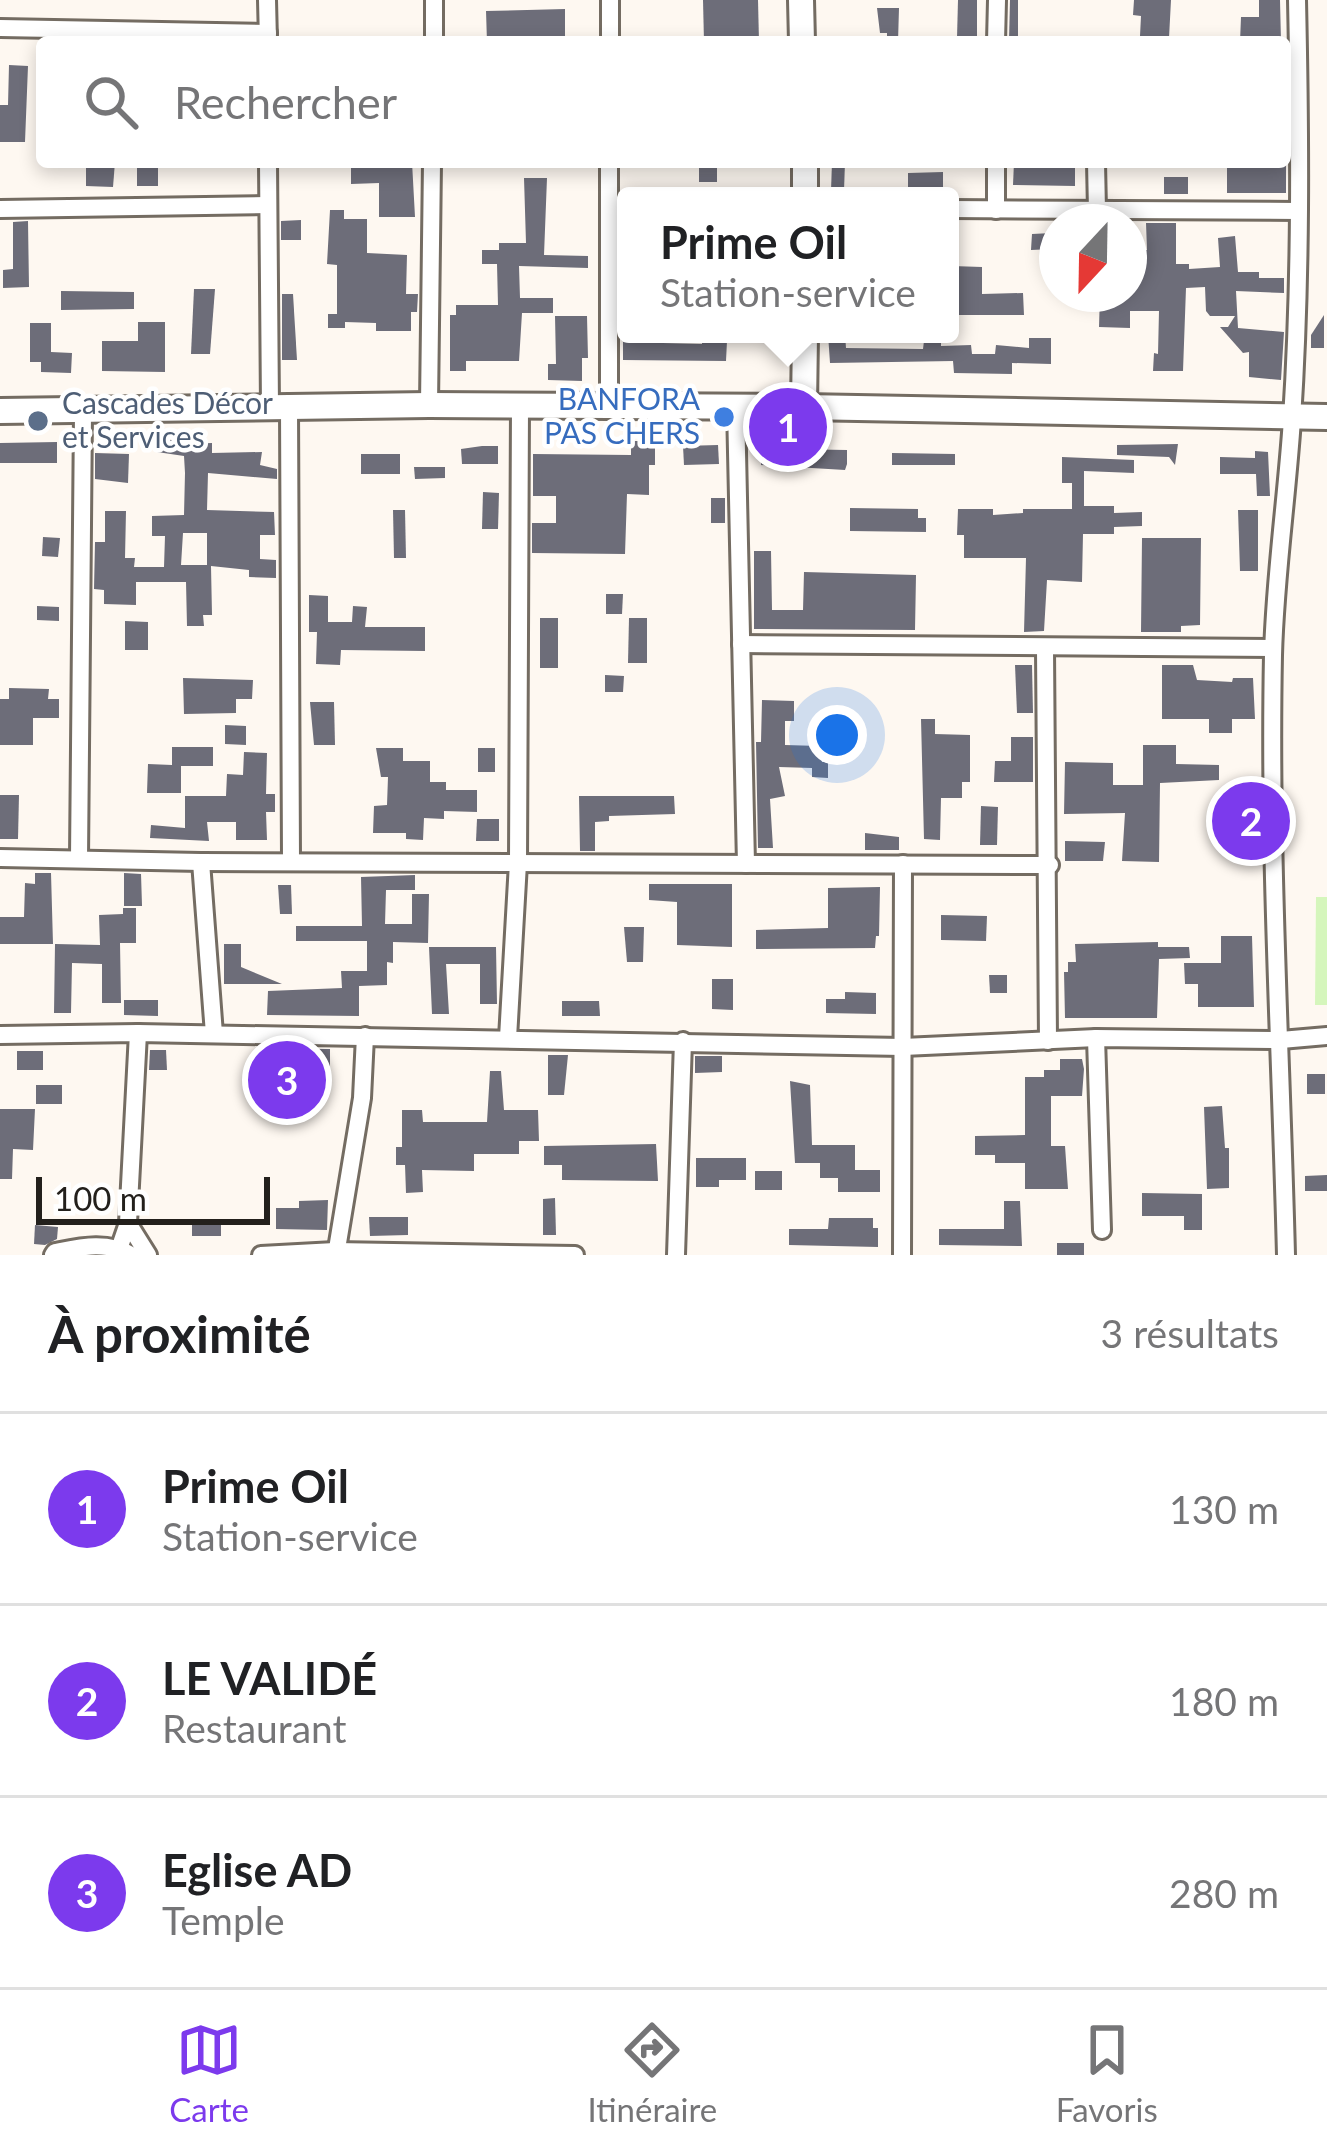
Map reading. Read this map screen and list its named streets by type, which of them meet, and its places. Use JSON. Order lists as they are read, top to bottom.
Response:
{
  "places": ["BANFORA PAS CHERS", "Cascades Décor et Services"],
  "scale_bar": "100 m",
  "north": "bottom",
  "page": {
    "search": "Rechercher",
    "popup": ["Prime Oil", "Station-service"],
    "pins": ["1", "2", "3"],
    "scale": "100 m",
    "heading": ["À proximité", "3 résultats"],
    "list": [
      {
        "mark": "1",
        "name": "Prime Oil",
        "note": "Station-service",
        "value": "130 m"
      },
      {
        "mark": "2",
        "name": "LE VALIDÉ",
        "note": "Restaurant",
        "value": "180 m"
      },
      {
        "mark": "3",
        "name": "Eglise AD",
        "note": "Temple",
        "value": "280 m"
      }
    ],
    "nav": ["Carte", "Itinéraire", "Favoris"]
  }
}
